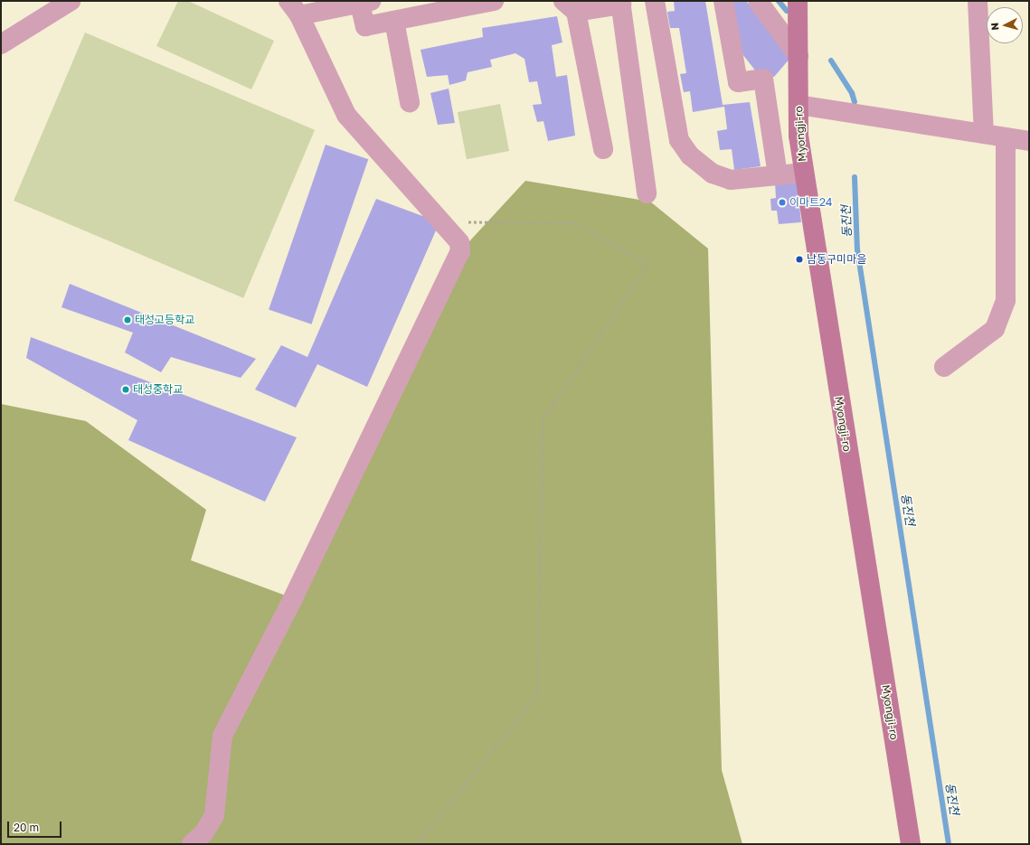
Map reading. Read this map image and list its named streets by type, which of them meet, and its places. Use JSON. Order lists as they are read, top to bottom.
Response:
{
  "streets": {
    "main road": ["Myongji-ro"]
  },
  "water": ["동진천"],
  "places": [
    "이마트24",
    "남동구미마을",
    "태성고등학교",
    "태성중학교"
  ],
  "scale_bar": "20 m",
  "north": "left"
}
